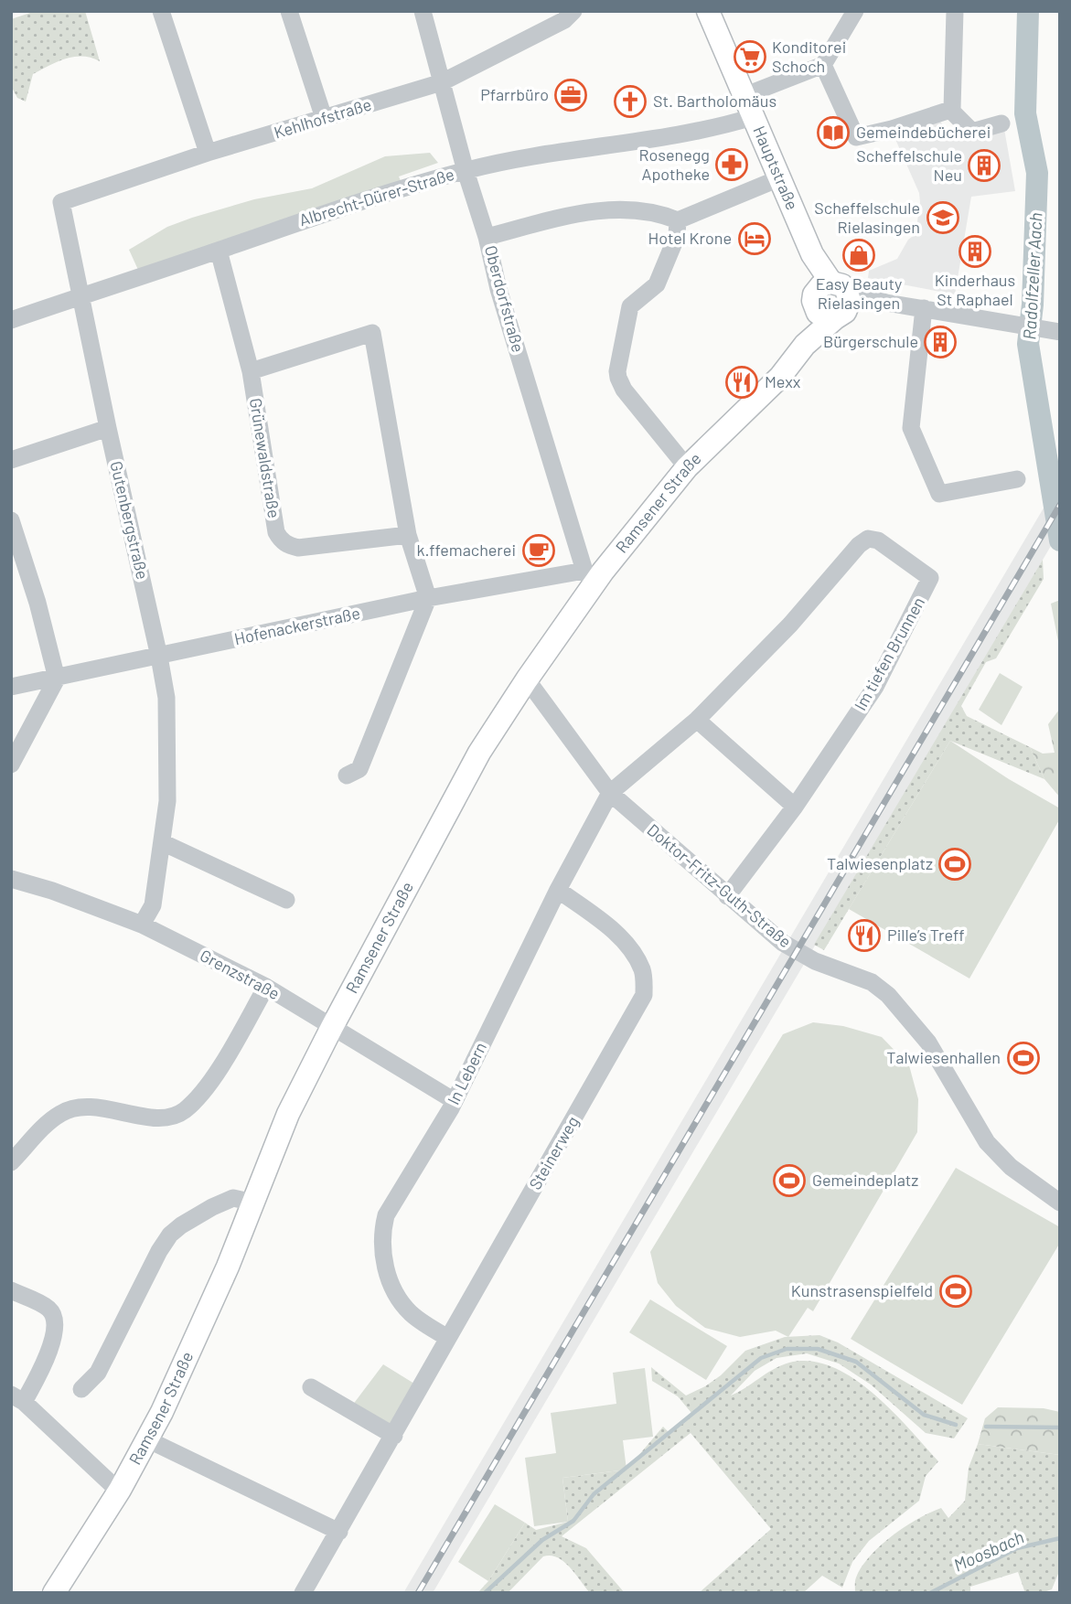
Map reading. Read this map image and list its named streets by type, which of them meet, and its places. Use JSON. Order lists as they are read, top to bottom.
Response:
{
  "streets": {
    "main road": ["Hauptstraße", "Ramsener Straße"],
    "street": [
      "Kehlhofstraße",
      "Albrecht-Dürer-Straße",
      "Oberdorfstraße",
      "Grünewaldstraße",
      "Gutenbergstraße",
      "Hofenackerstraße",
      "Im tiefen Brunnen",
      "Doktor-Fritz-Guth-Straße",
      "Grenzstraße",
      "In Lebern",
      "Steinerweg"
    ]
  },
  "crossings": [
    ["Kehlhofstraße", "Oberdorfstraße"],
    ["Kehlhofstraße", "Gutenbergstraße"],
    ["Hauptstraße", "Albrecht-Dürer-Straße"],
    ["Hauptstraße", "Ramsener Straße"],
    ["Albrecht-Dürer-Straße", "Oberdorfstraße"],
    ["Albrecht-Dürer-Straße", "Grünewaldstraße"],
    ["Albrecht-Dürer-Straße", "Gutenbergstraße"],
    ["Oberdorfstraße", "Ramsener Straße"],
    ["Oberdorfstraße", "Hofenackerstraße"],
    ["Ramsener Straße", "Hofenackerstraße"],
    ["Ramsener Straße", "Doktor-Fritz-Guth-Straße"],
    ["Ramsener Straße", "Grenzstraße"],
    ["Gutenbergstraße", "Hofenackerstraße"],
    ["Gutenbergstraße", "Grenzstraße"],
    ["Im tiefen Brunnen", "Doktor-Fritz-Guth-Straße"],
    ["Im tiefen Brunnen", "In Lebern"],
    ["Doktor-Fritz-Guth-Straße", "In Lebern"],
    ["Grenzstraße", "In Lebern"],
    ["In Lebern", "Steinerweg"]
  ],
  "water": ["Radolfzeller Aach", "Moosbach"],
  "places": {
    "supermarket": ["Konditorei Schoch"],
    "office": ["Pfarrbüro"],
    "church": ["St. Bartholomäus"],
    "library": ["Gemeindebücherei"],
    "pharmacy": ["Rosenegg Apotheke"],
    "building": ["Scheffelschule Neu", "Kinderhaus St Raphael", "Bürgerschule"],
    "school or university": ["Scheffelschule Rielasingen"],
    "hotel": ["Hotel Krone"],
    "shop": ["Easy Beauty Rielasingen"],
    "restaurant": ["Mexx", "Pille’s Treff"],
    "cafe": ["k.ffemacherei"],
    "sports": [
      "Talwiesenplatz",
      "Talwiesenhallen",
      "Gemeindeplatz",
      "Kunstrasenspielfeld"
    ]
  }
}
